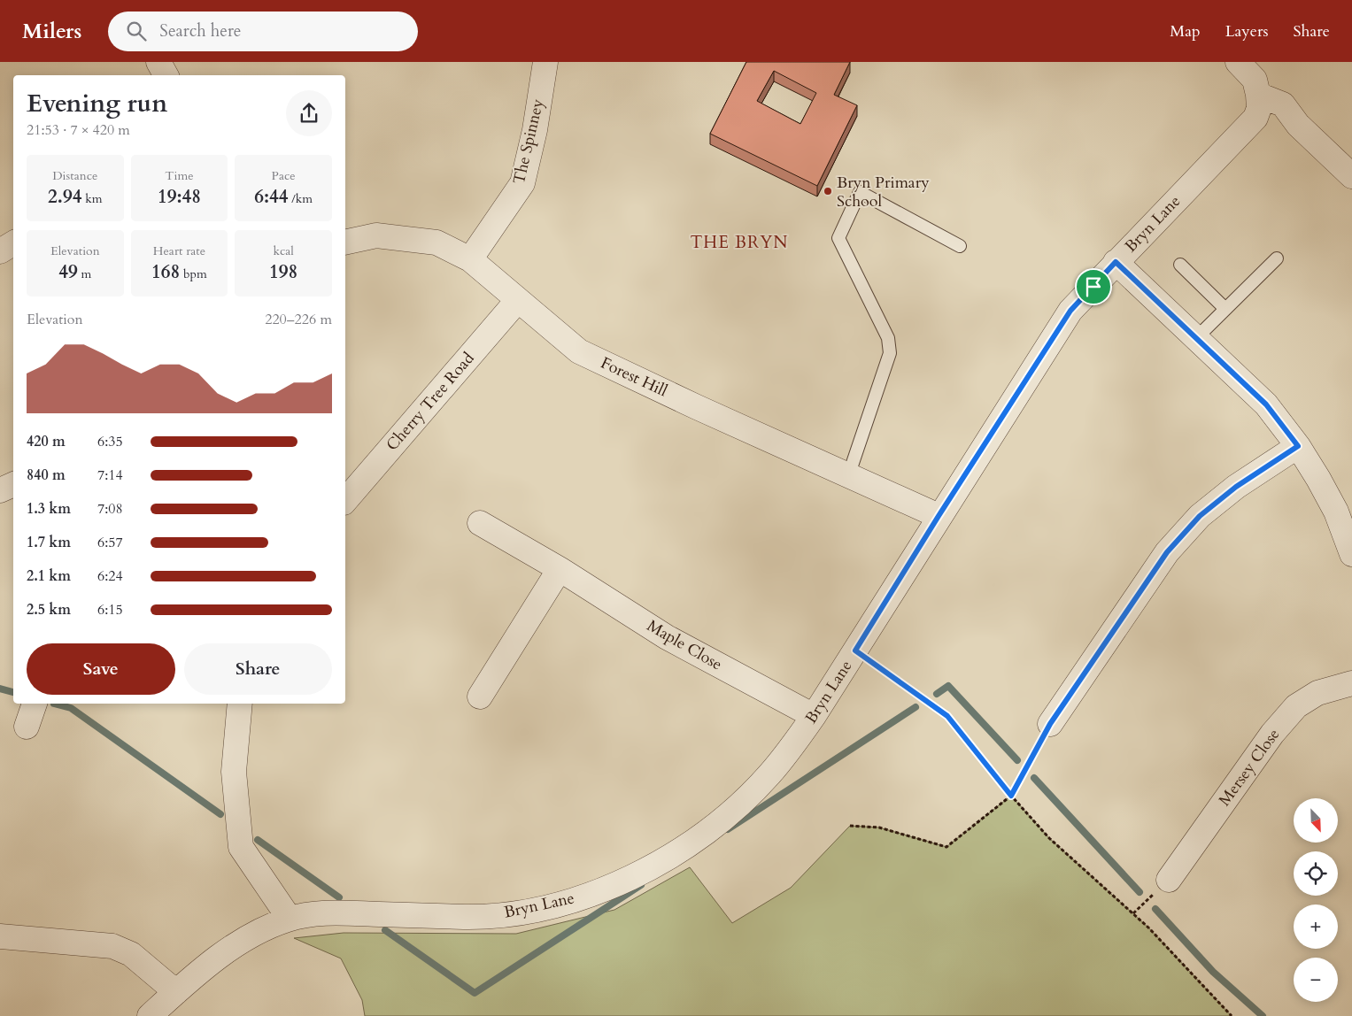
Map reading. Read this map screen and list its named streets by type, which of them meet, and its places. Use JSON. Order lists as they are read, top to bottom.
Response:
{
  "streets": {
    "street": [
      "The Spinney",
      "Bryn Lane",
      "Forest Hill",
      "Cherry Tree Road",
      "Maple Close",
      "Mersey Close"
    ]
  },
  "crossings": [
    ["The Spinney", "Forest Hill"],
    ["Bryn Lane", "Forest Hill"],
    ["Bryn Lane", "Maple Close"],
    ["Forest Hill", "Cherry Tree Road"]
  ],
  "districts": ["THE BRYN"],
  "places": ["Bryn Primary School"],
  "north": "bottom right",
  "page": {
    "header": "Milers",
    "search": "Search here",
    "nav": ["Map", "Layers", "Share"],
    "heading": ["Evening run", "21:53 · 7 × 420 m"],
    "stats": [
      ["Distance", "2.94 km"],
      ["Time", "19:48"],
      ["Pace", "6:44 /km"],
      ["Elevation", "49 m"],
      ["Heart rate", "168 bpm"],
      ["kcal", "198"]
    ],
    "chart": ["Elevation", "220–226 m"],
    "list": [
      {
        "name": "420 m",
        "note": "6:35"
      },
      {
        "name": "840 m",
        "note": "7:14"
      },
      {
        "name": "1.3 km",
        "note": "7:08"
      },
      {
        "name": "1.7 km",
        "note": "6:57"
      },
      {
        "name": "2.1 km",
        "note": "6:24"
      },
      {
        "name": "2.5 km",
        "note": "6:15"
      }
    ],
    "buttons": ["Save", "Share"],
    "map_buttons": ["+", "−"]
  }
}
